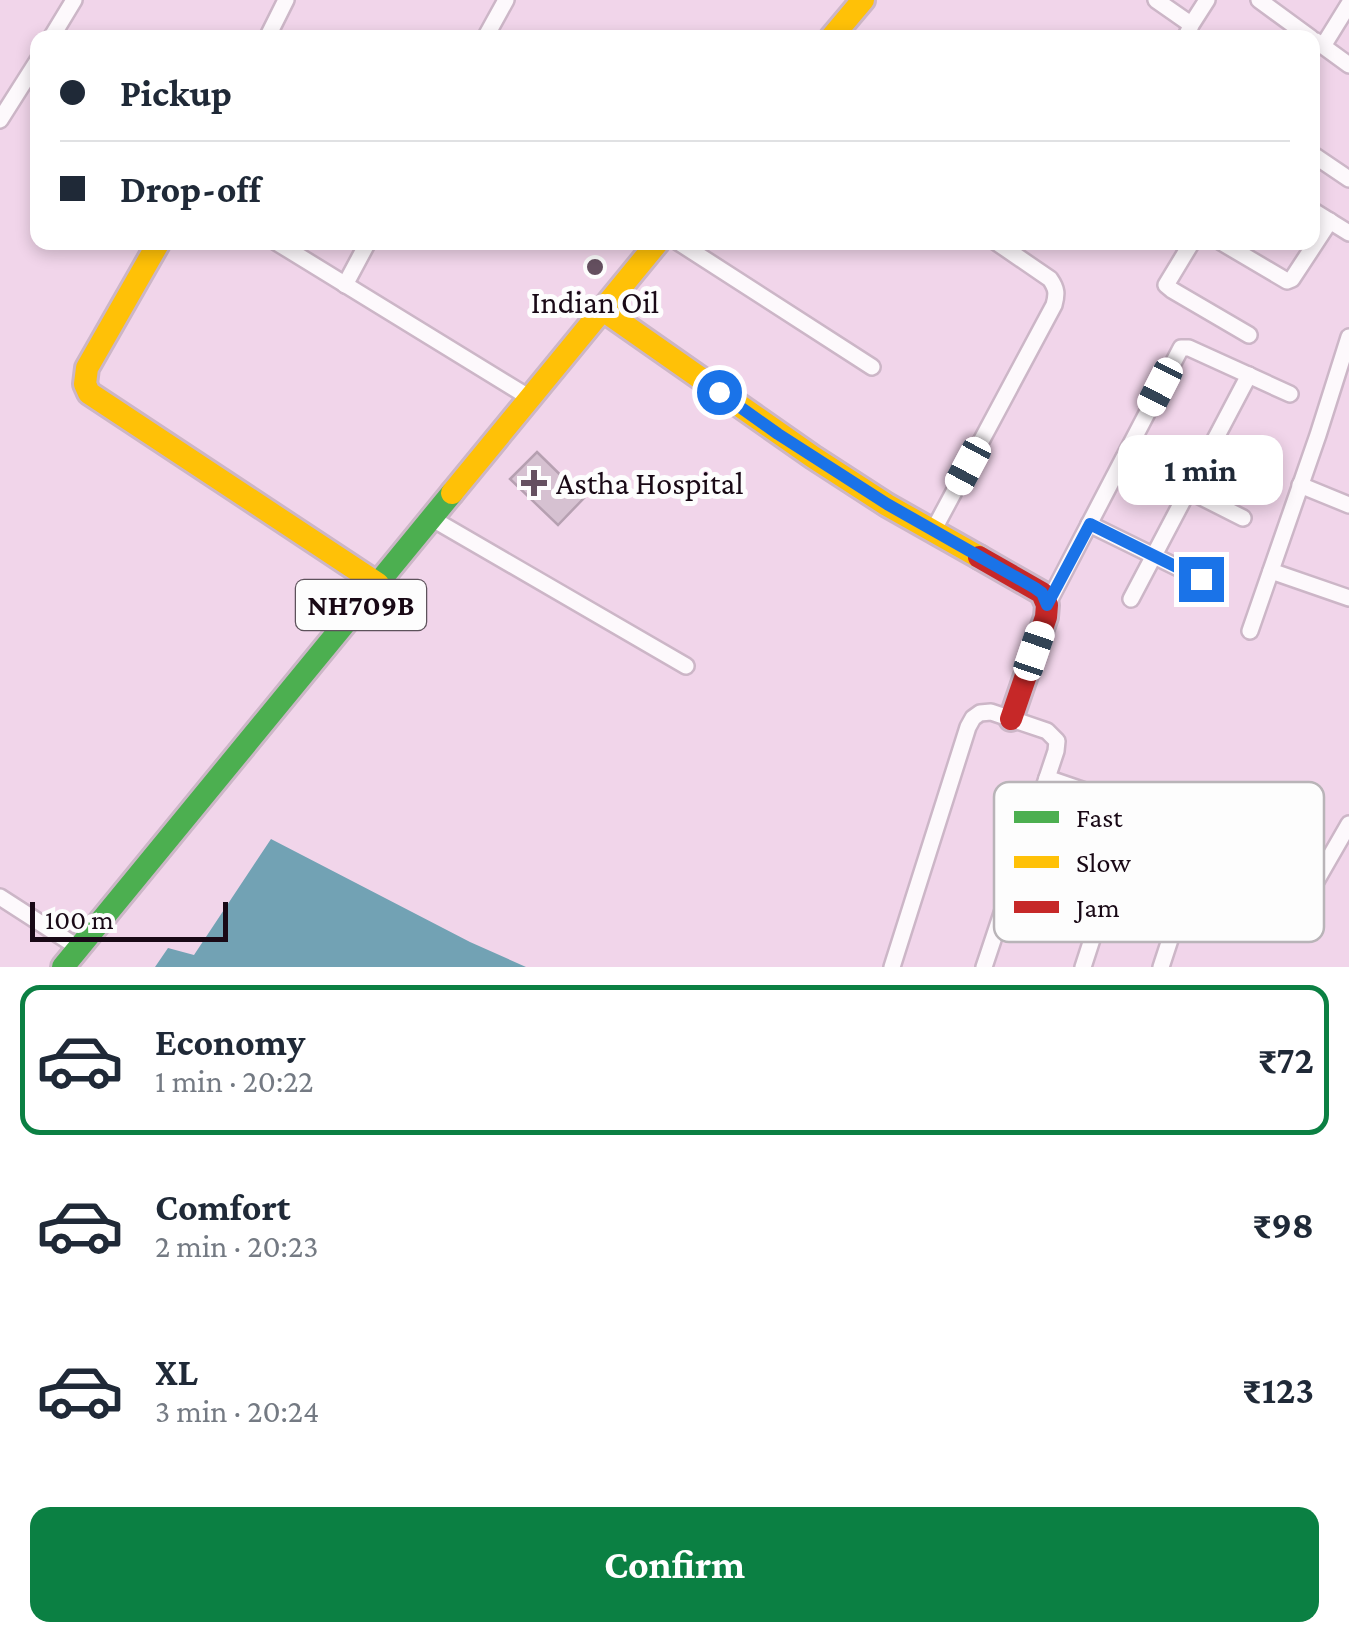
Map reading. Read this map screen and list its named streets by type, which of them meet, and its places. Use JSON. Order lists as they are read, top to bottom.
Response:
{
  "streets": {
    "main road": ["NH709B"]
  },
  "places": {
    "other": ["Indian Oil"],
    "health": ["Astha Hospital"]
  },
  "legend": ["Fast", "Slow", "Jam"],
  "scale_bar": "100 m",
  "page": {
    "banner": ["Pickup", "Drop-off"],
    "bubble": "1 min",
    "scale": "100 m",
    "list": [
      {
        "name": "Economy",
        "note": "1 min · 20:22",
        "value": "₹72"
      },
      {
        "name": "Comfort",
        "note": "2 min · 20:23",
        "value": "₹98"
      },
      {
        "name": "XL",
        "note": "3 min · 20:24",
        "value": "₹123"
      }
    ],
    "buttons": "Confirm"
  }
}
